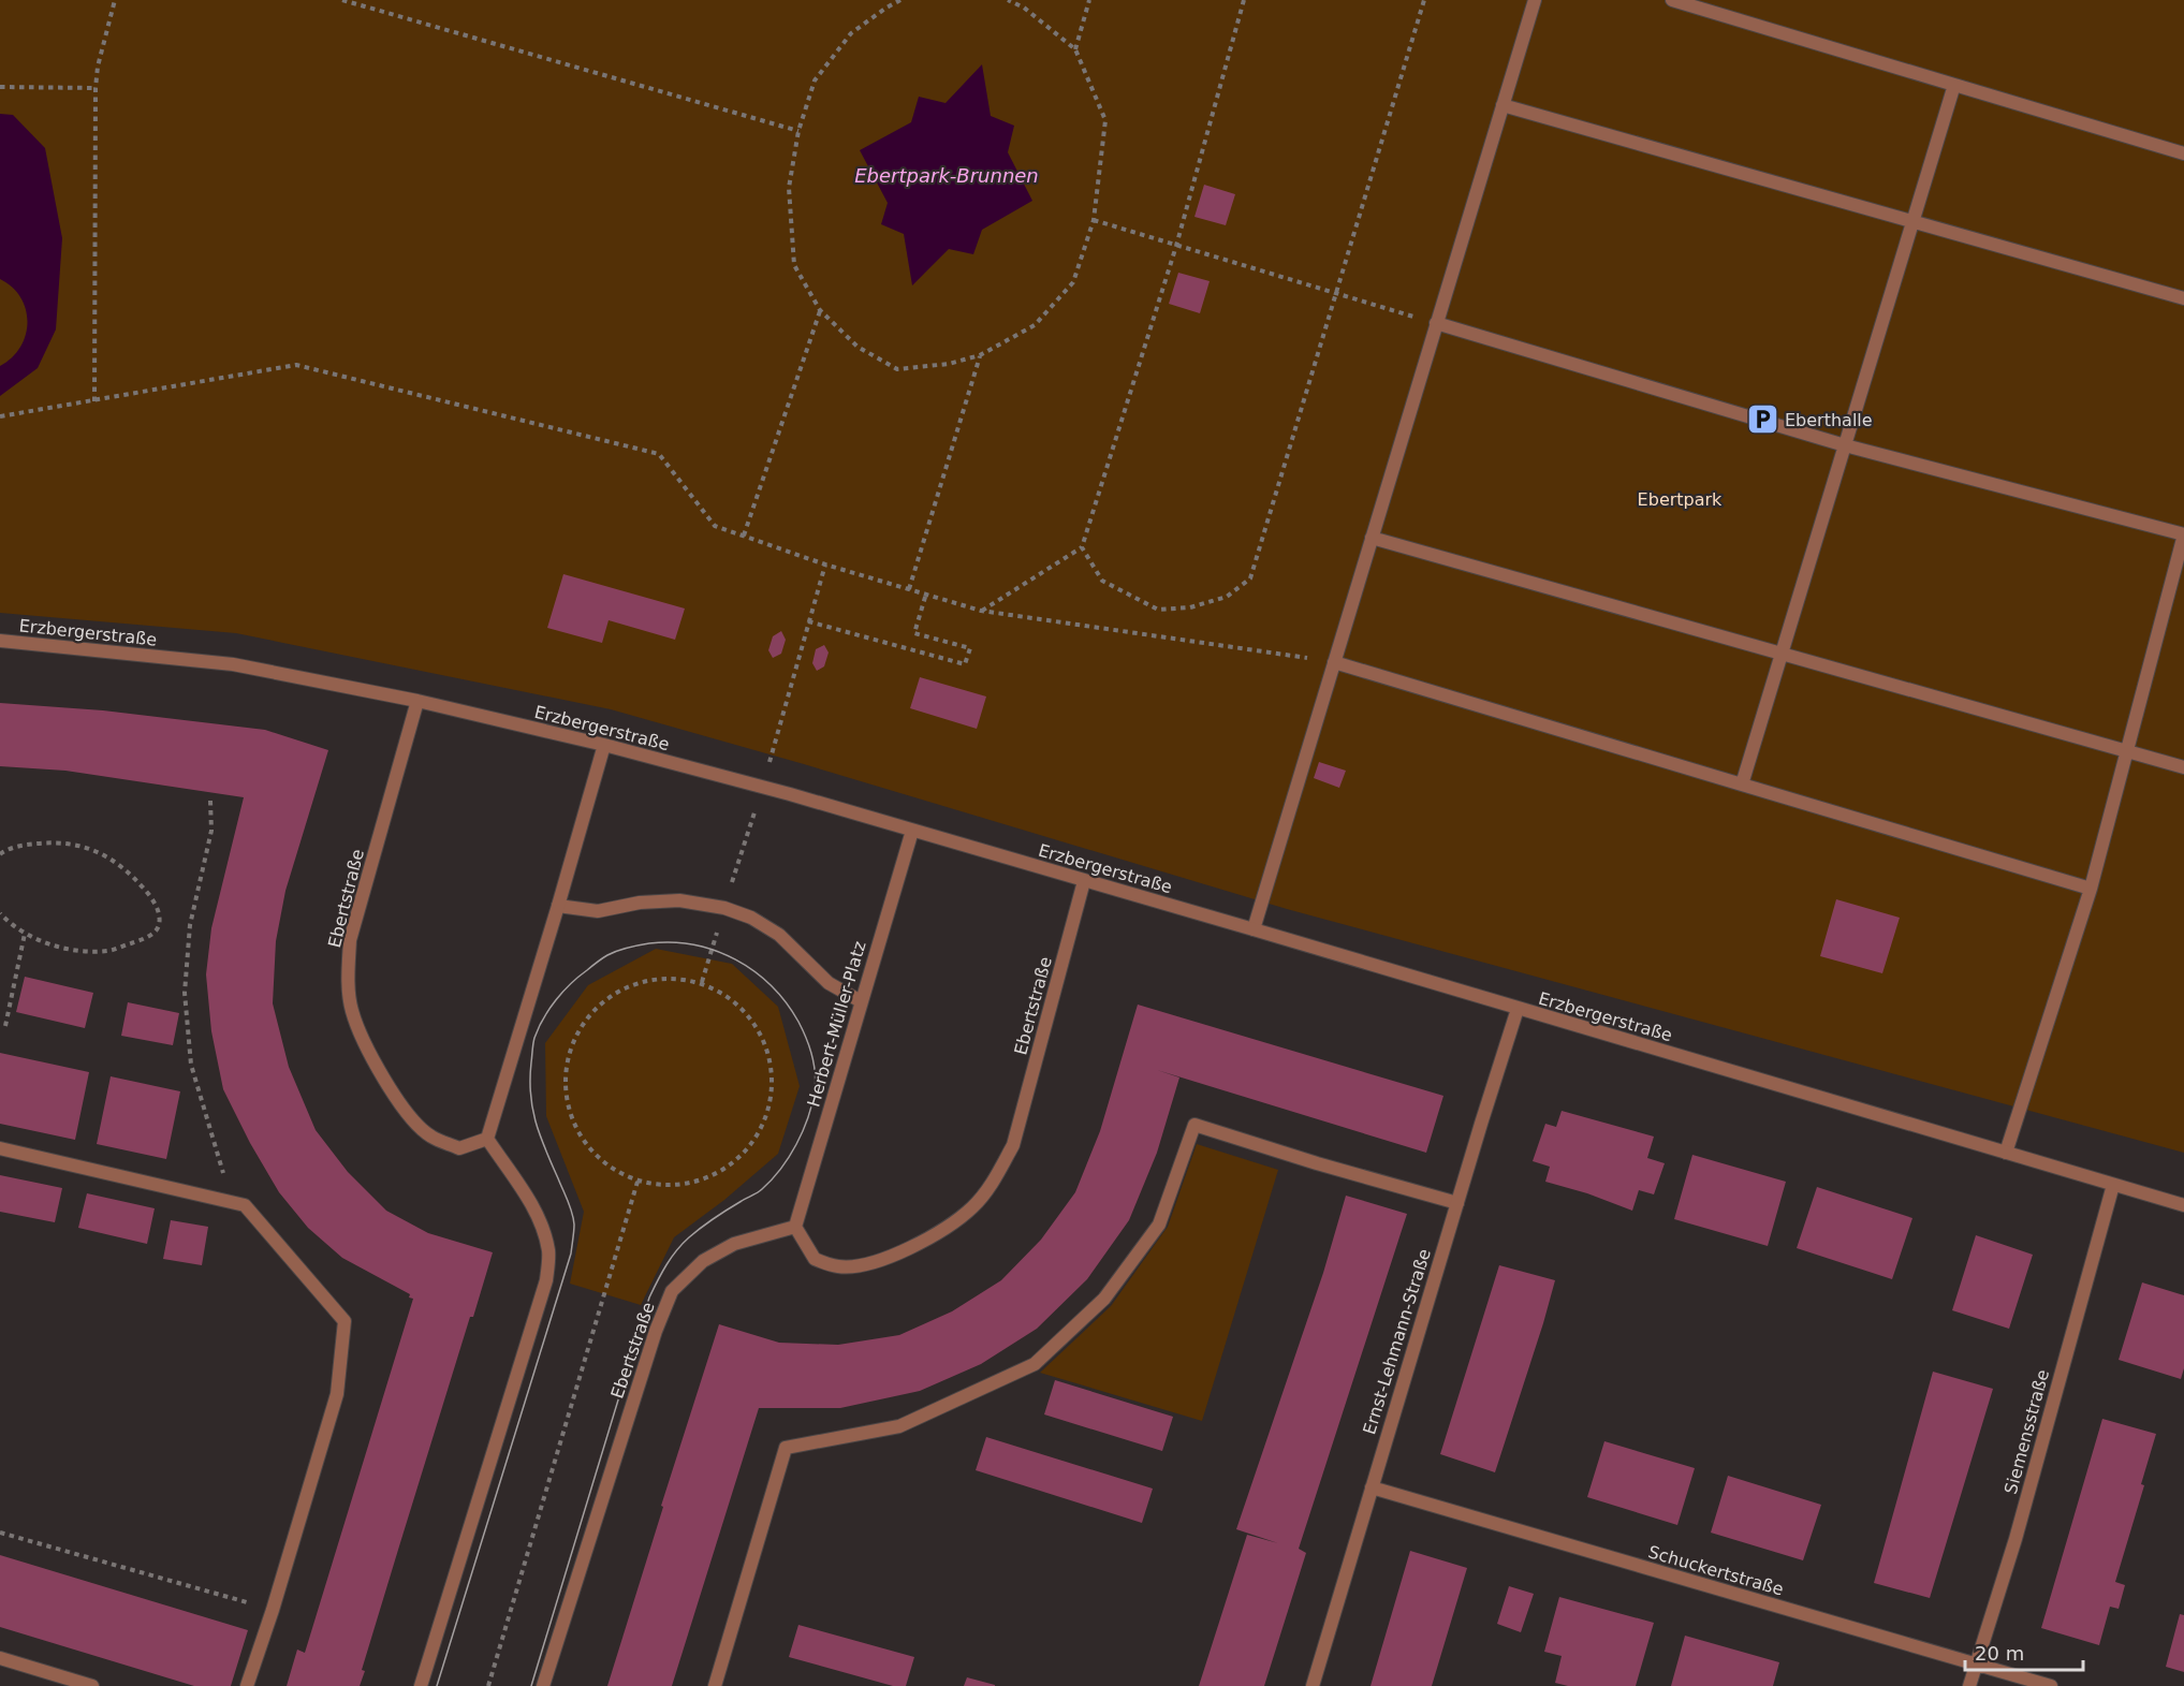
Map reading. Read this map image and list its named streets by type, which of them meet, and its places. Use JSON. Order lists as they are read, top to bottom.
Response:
{
  "streets": {
    "street": [
      "Erzbergerstraße",
      "Ebertstraße",
      "Herbert-Müller-Platz",
      "Ernst-Lehmann-Straße",
      "Siemensstraße",
      "Schuckertstraße"
    ]
  },
  "crossings": [
    ["Erzbergerstraße", "Ebertstraße"],
    ["Erzbergerstraße", "Herbert-Müller-Platz"],
    ["Erzbergerstraße", "Ernst-Lehmann-Straße"],
    ["Erzbergerstraße", "Siemensstraße"],
    ["Ebertstraße", "Herbert-Müller-Platz"],
    ["Ernst-Lehmann-Straße", "Schuckertstraße"],
    ["Siemensstraße", "Schuckertstraße"]
  ],
  "water": ["Ebertpark-Brunnen"],
  "parks": ["Ebertpark"],
  "places": {
    "parking": ["Eberthalle"]
  },
  "scale_bar": "20 m"
}
